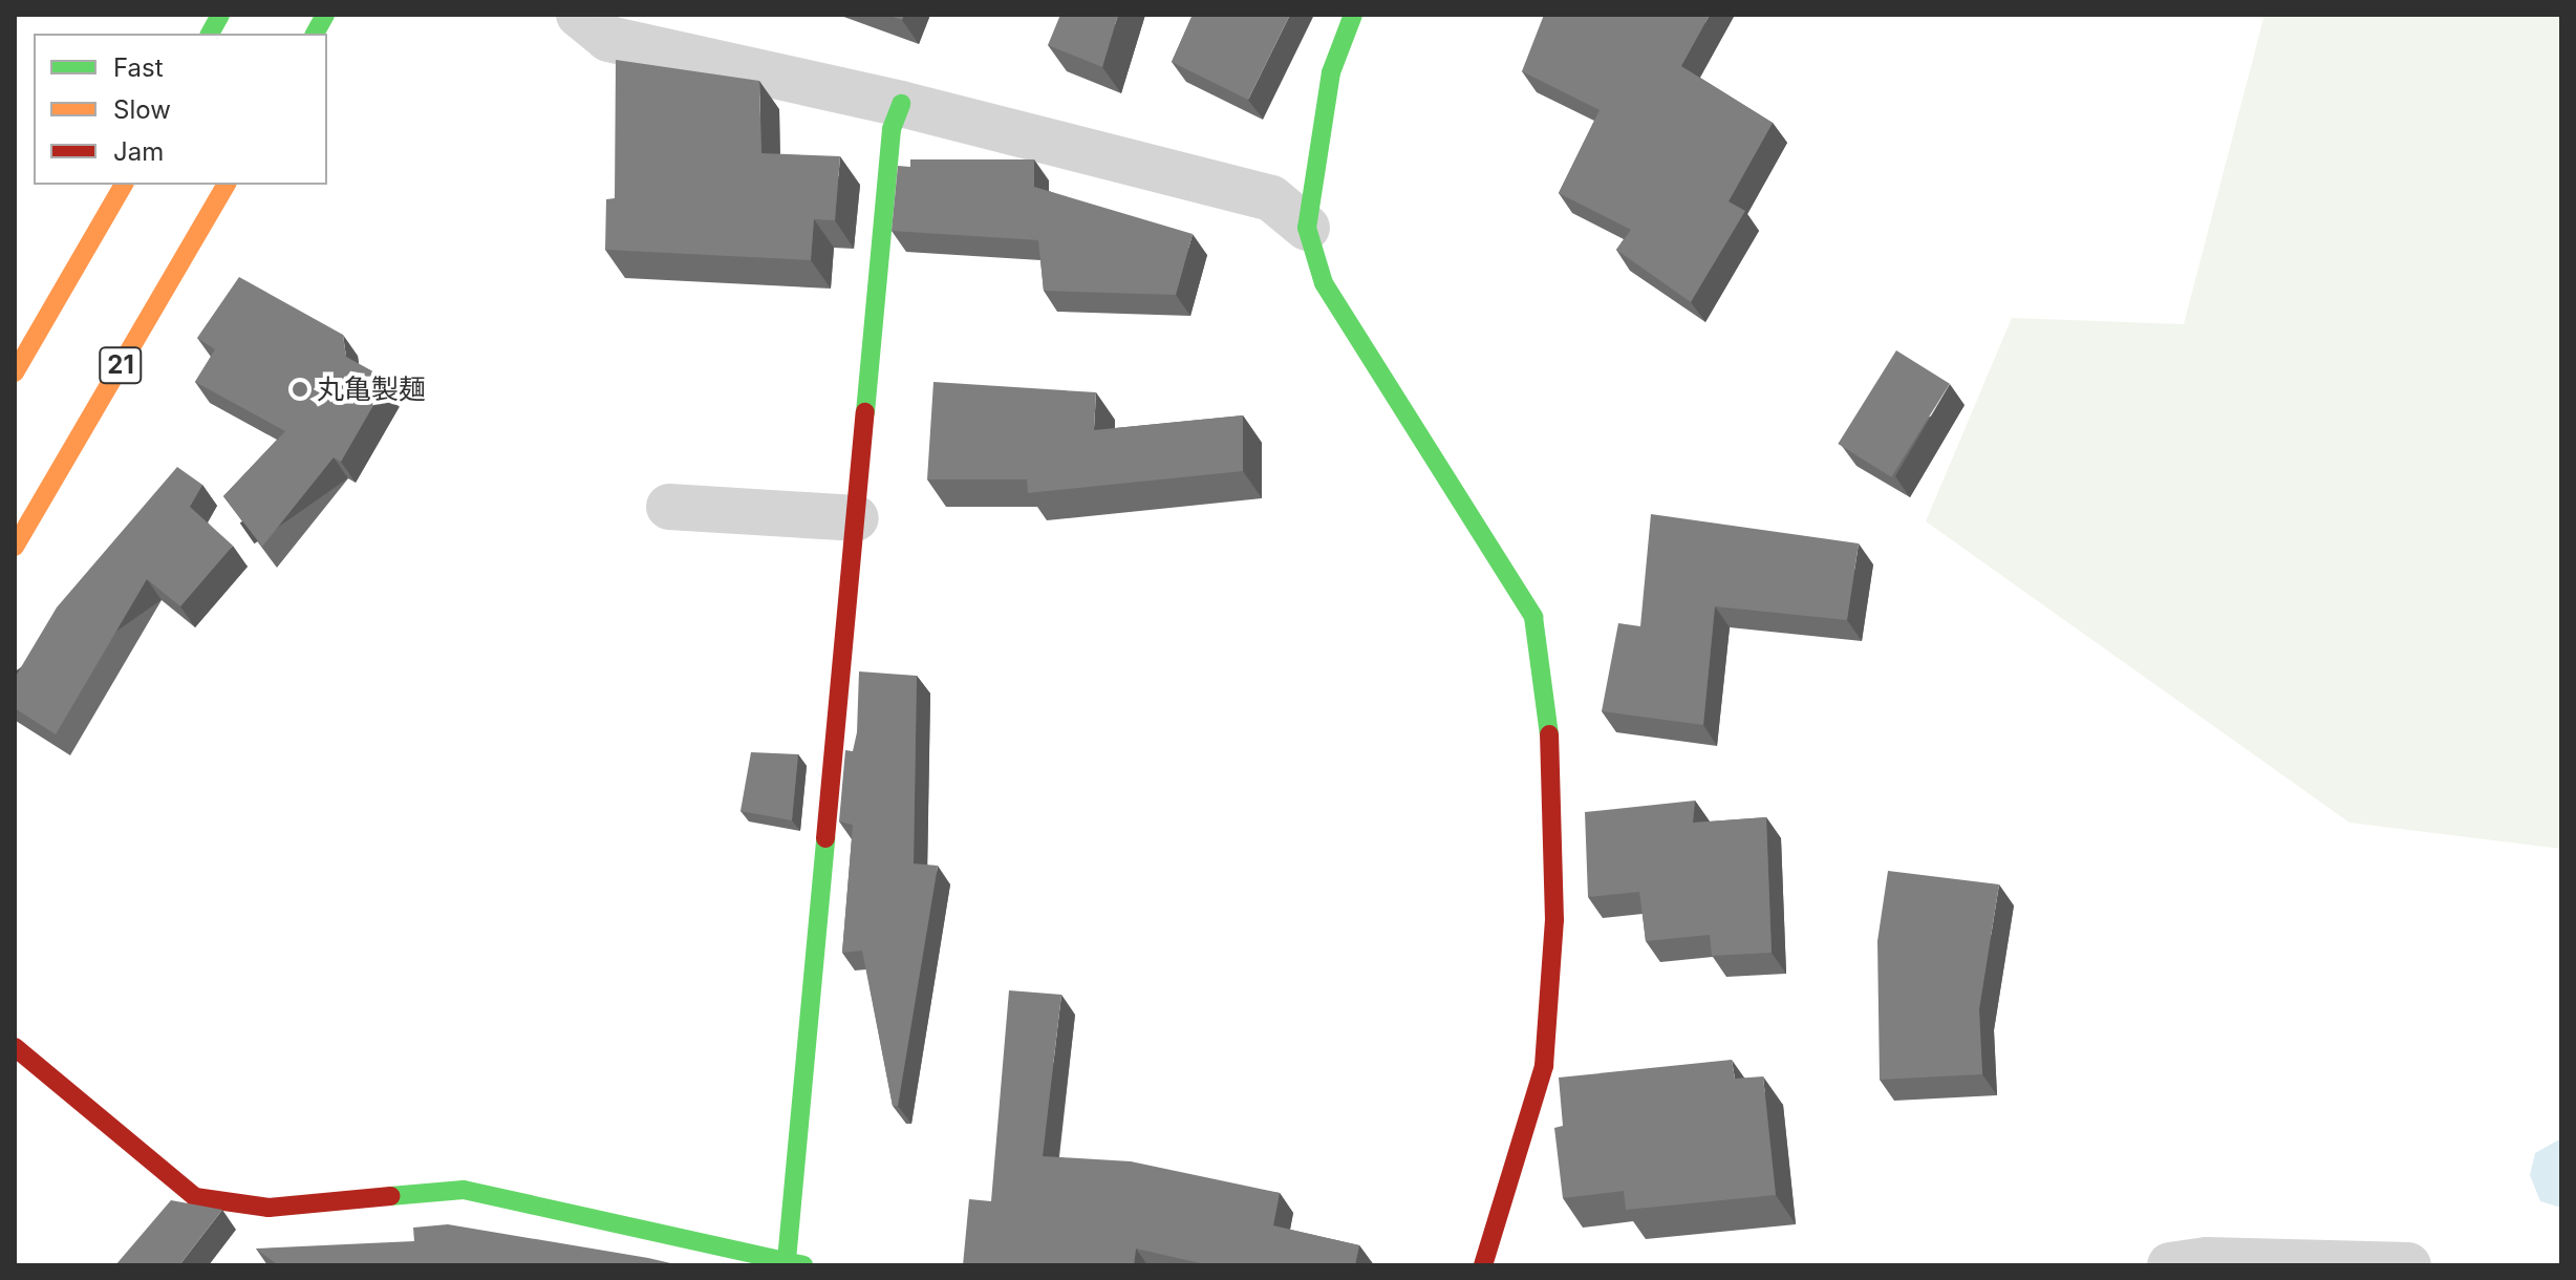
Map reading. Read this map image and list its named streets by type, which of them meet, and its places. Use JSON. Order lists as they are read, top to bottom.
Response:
{
  "streets": {
    "street": ["21"]
  },
  "places": ["丸亀製麺"],
  "legend": ["Fast", "Slow", "Jam"]
}
